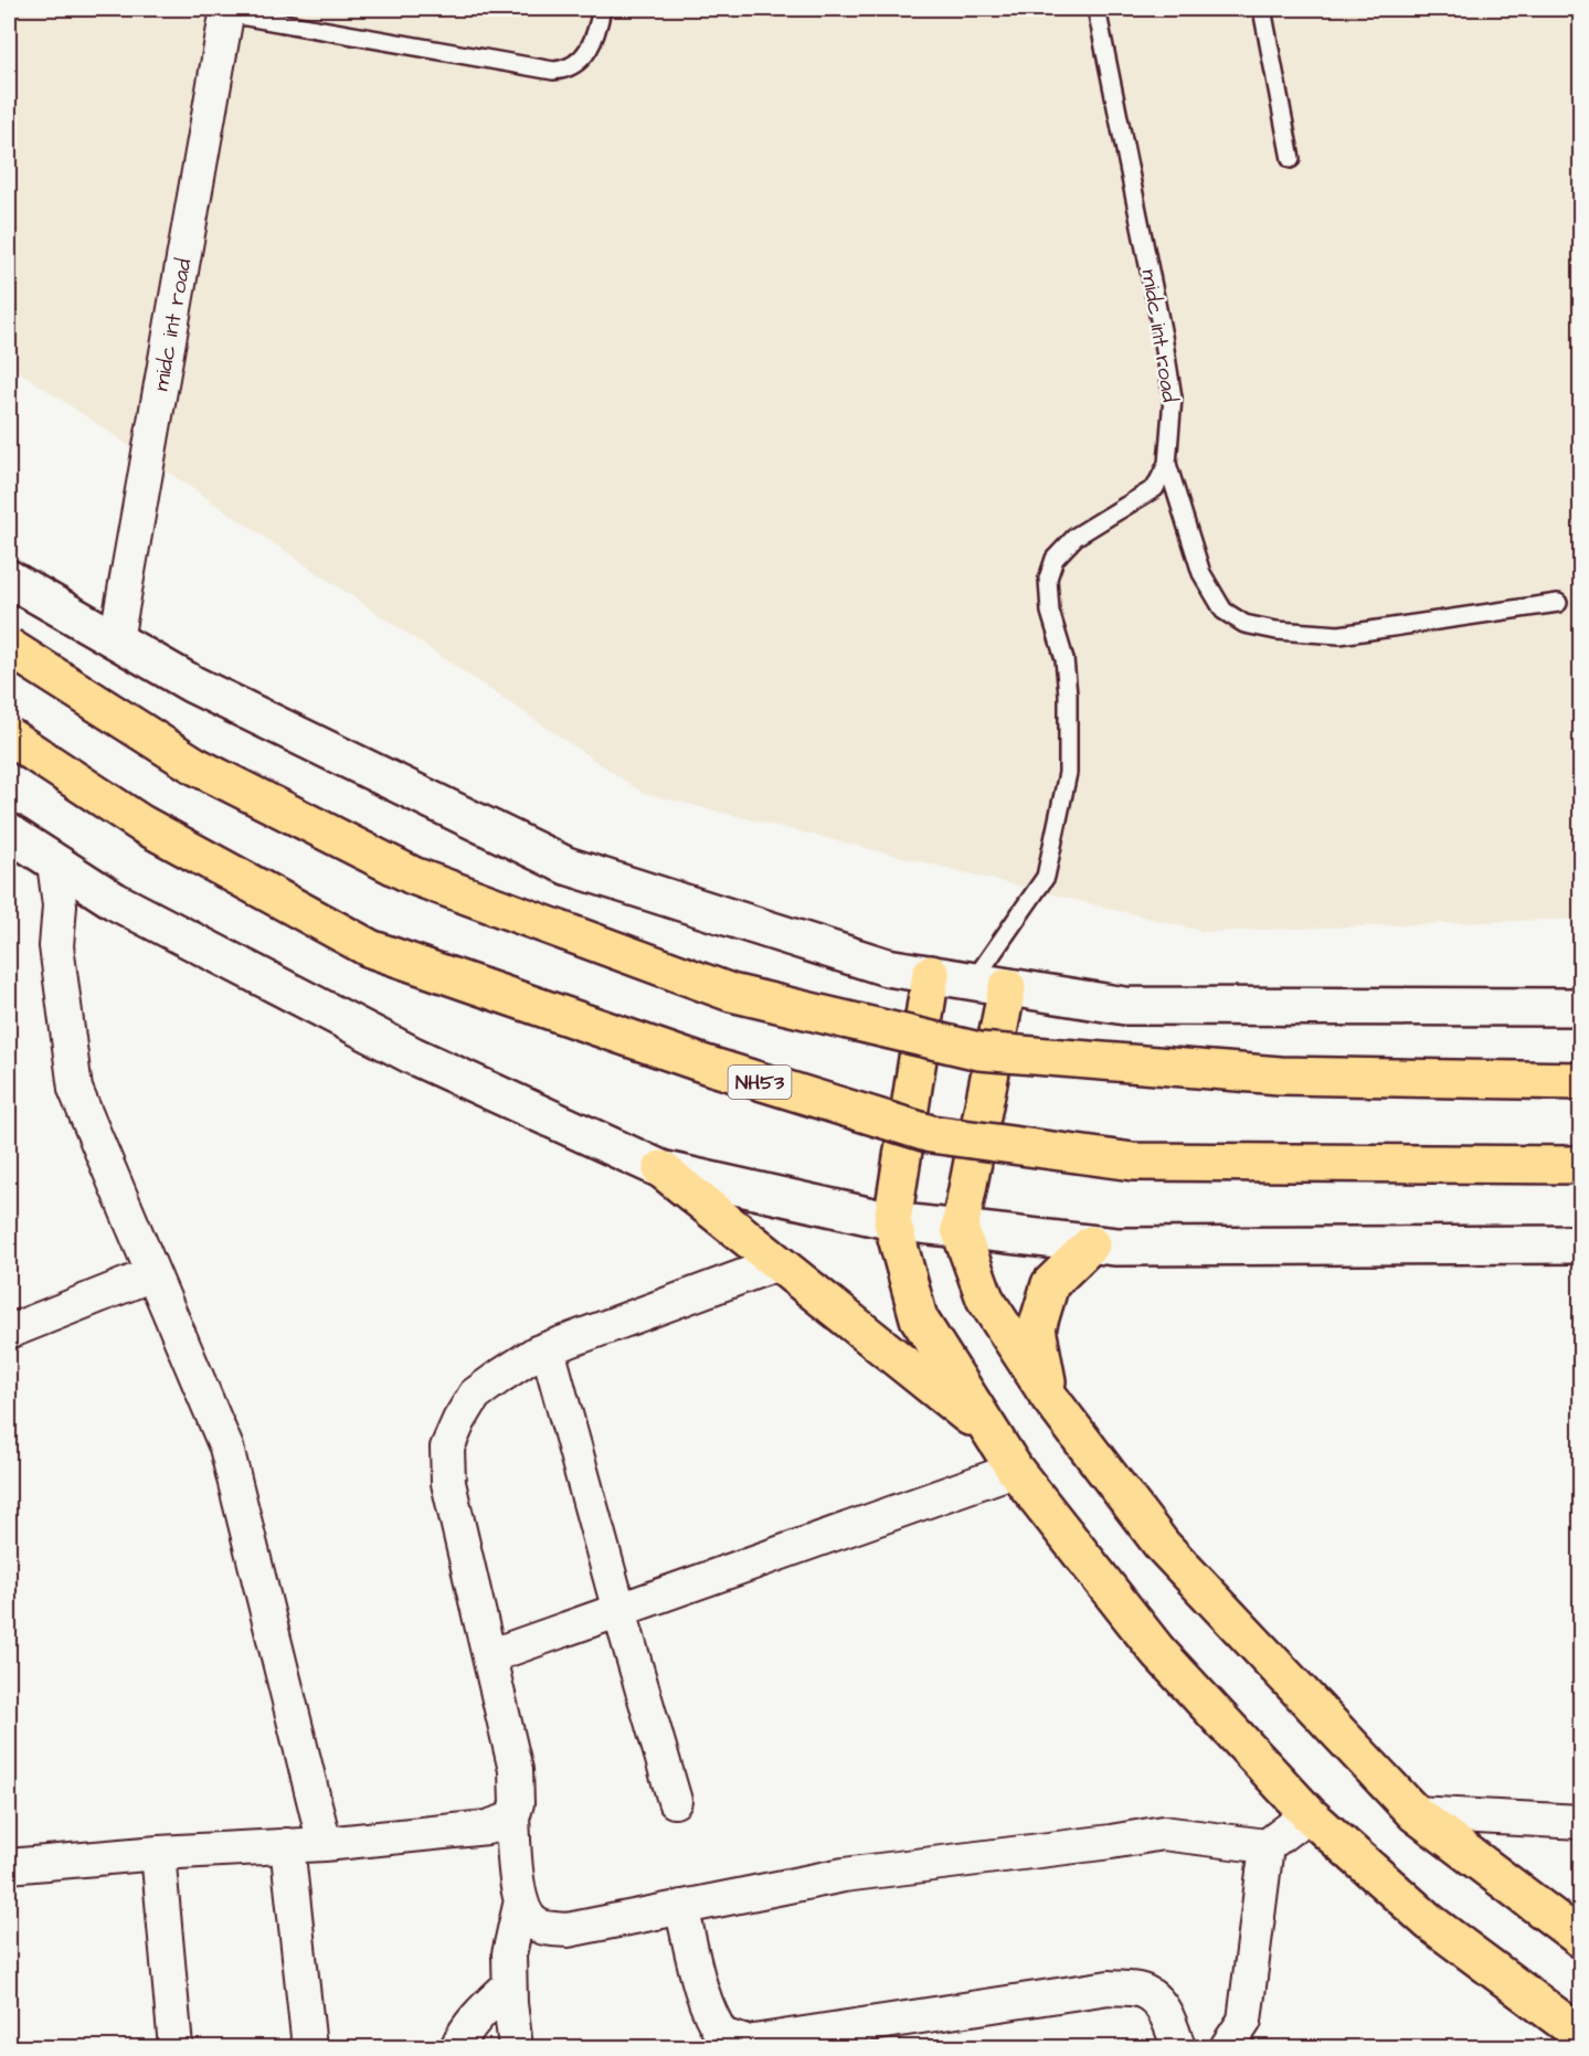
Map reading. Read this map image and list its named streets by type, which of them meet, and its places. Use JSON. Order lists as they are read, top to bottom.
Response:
{
  "streets": {
    "main road": ["NH53"],
    "street": ["midc int road"]
  }
}
